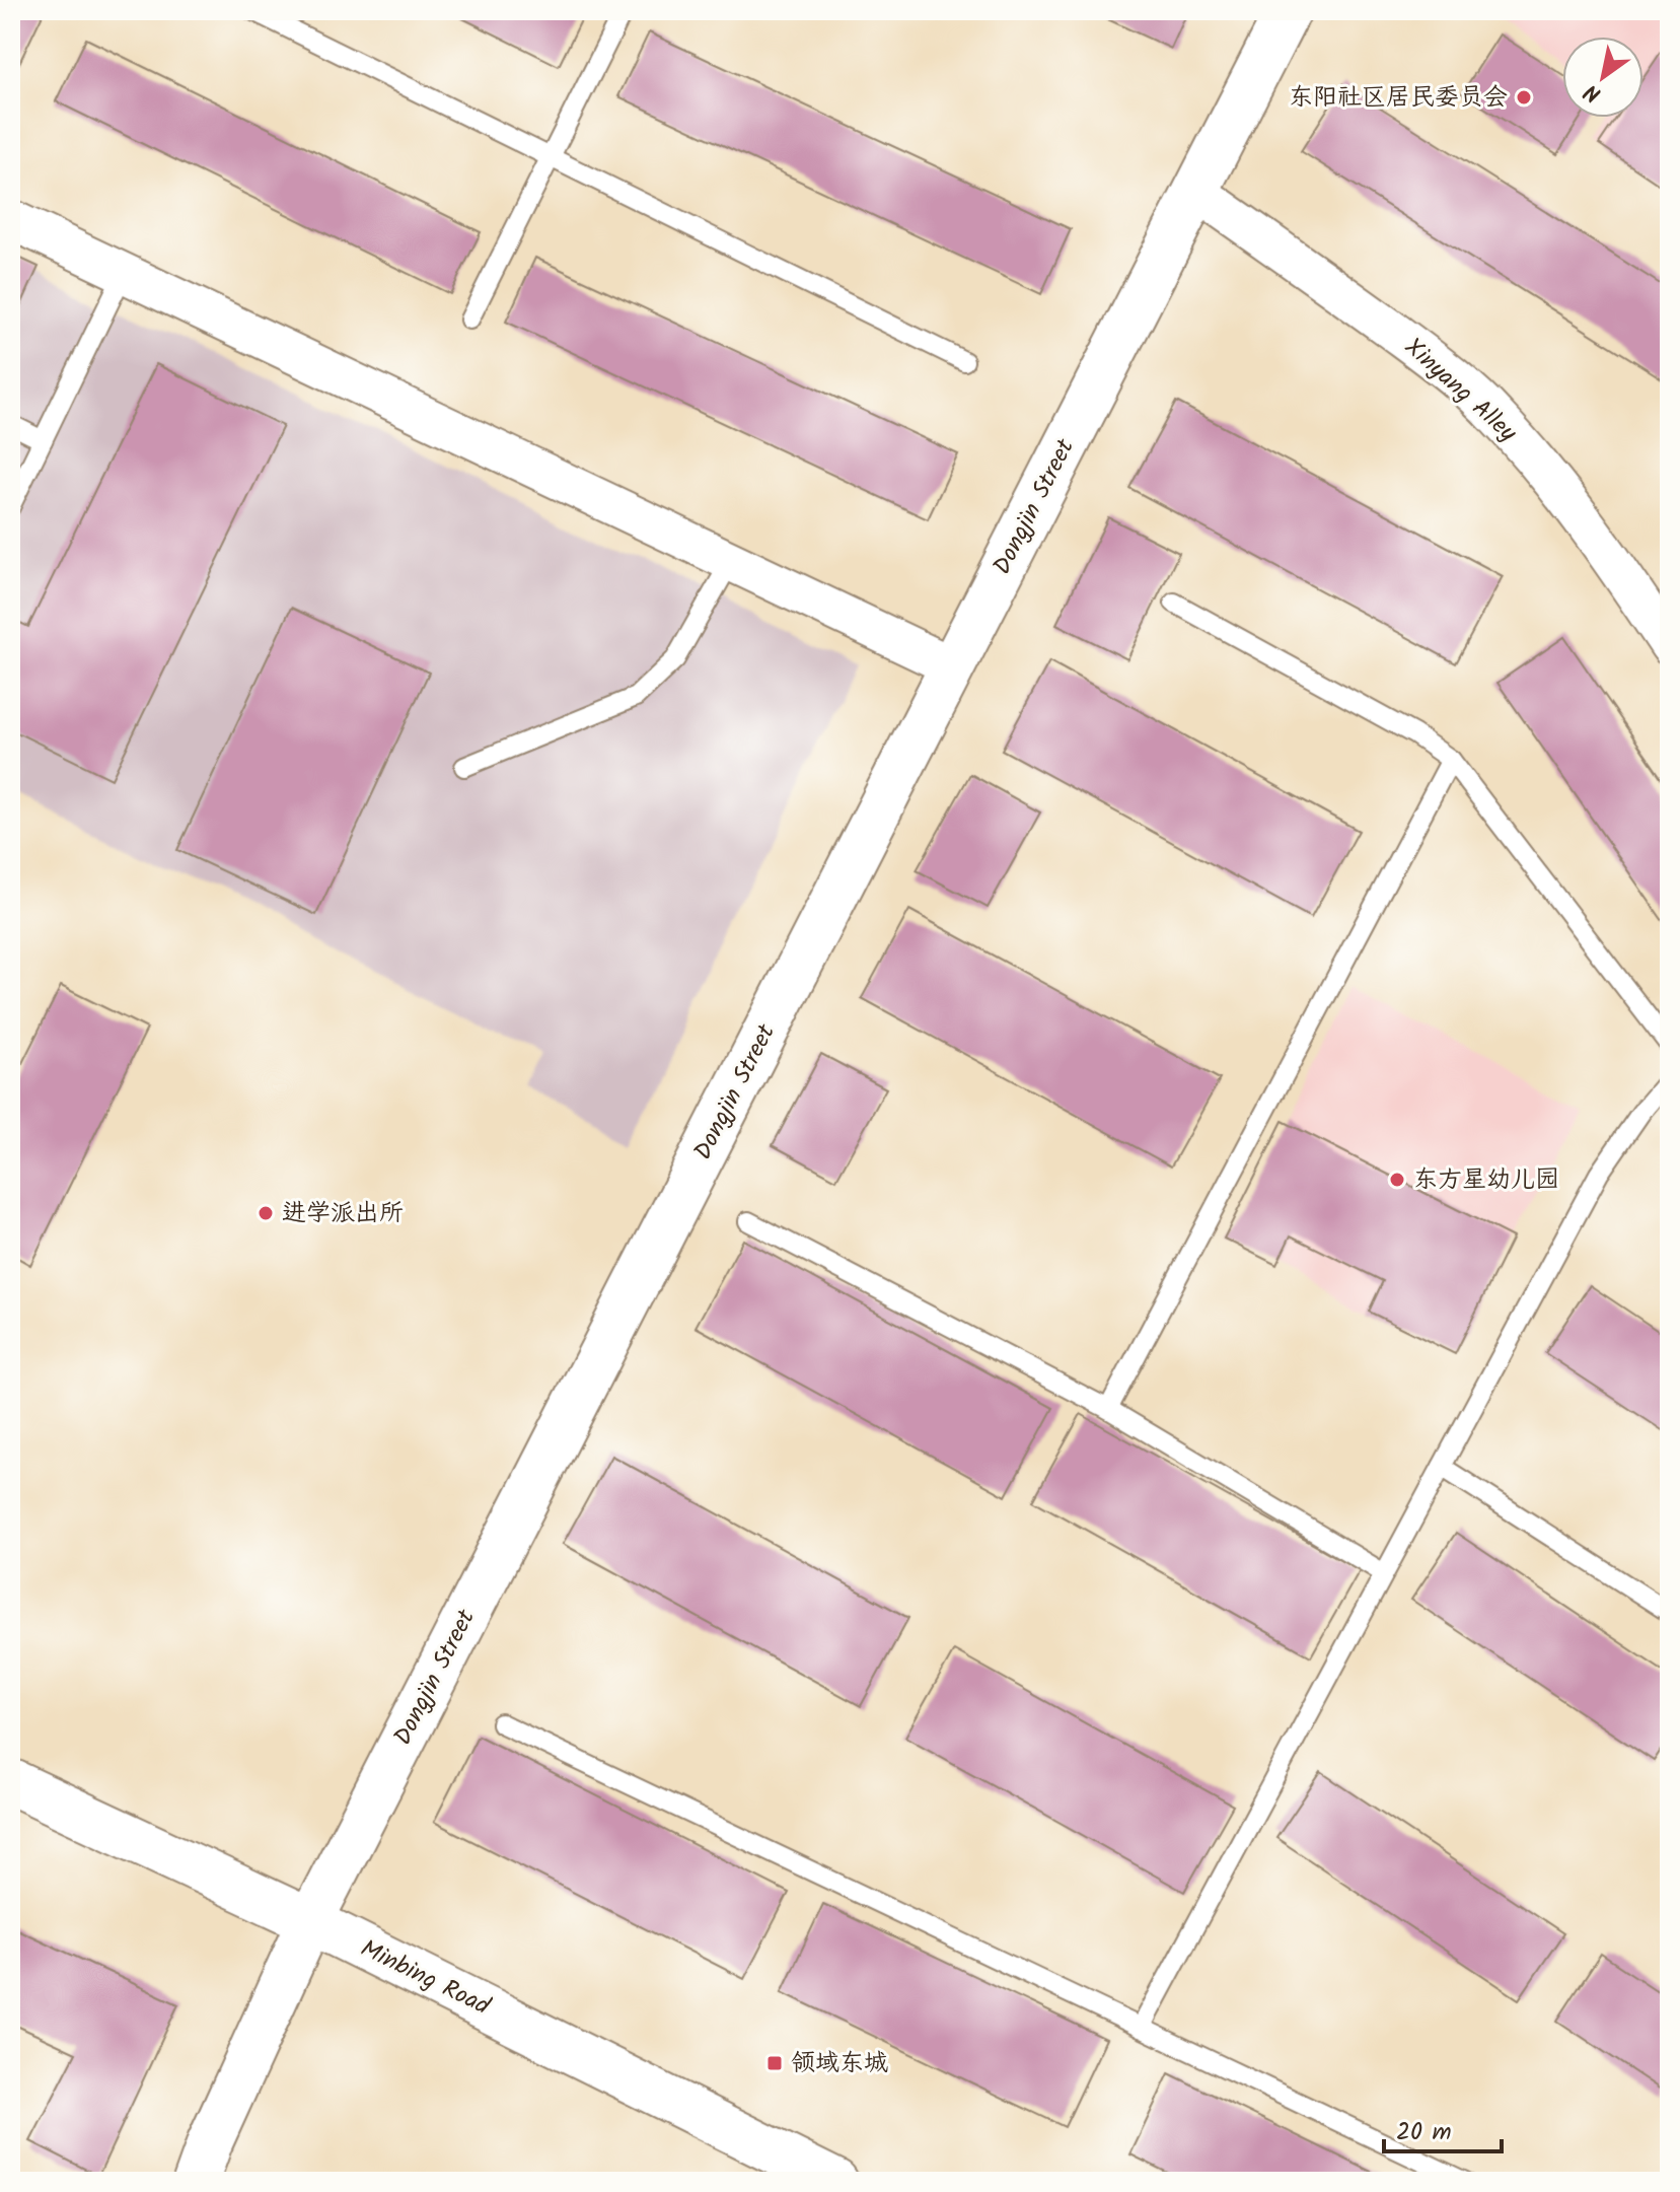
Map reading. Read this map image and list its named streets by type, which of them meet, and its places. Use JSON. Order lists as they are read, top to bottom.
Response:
{
  "streets": {
    "street": ["Xinyang Alley", "Dongjin Street", "Minbing Road"]
  },
  "crossings": [
    ["Xinyang Alley", "Dongjin Street"],
    ["Dongjin Street", "Minbing Road"]
  ],
  "places": {
    "other": ["东阳社区居民委员会", "东方星幼儿园", "进学派出所"],
    "transit": ["领域东城"]
  },
  "scale_bar": "20 m",
  "north": "bottom left"
}
